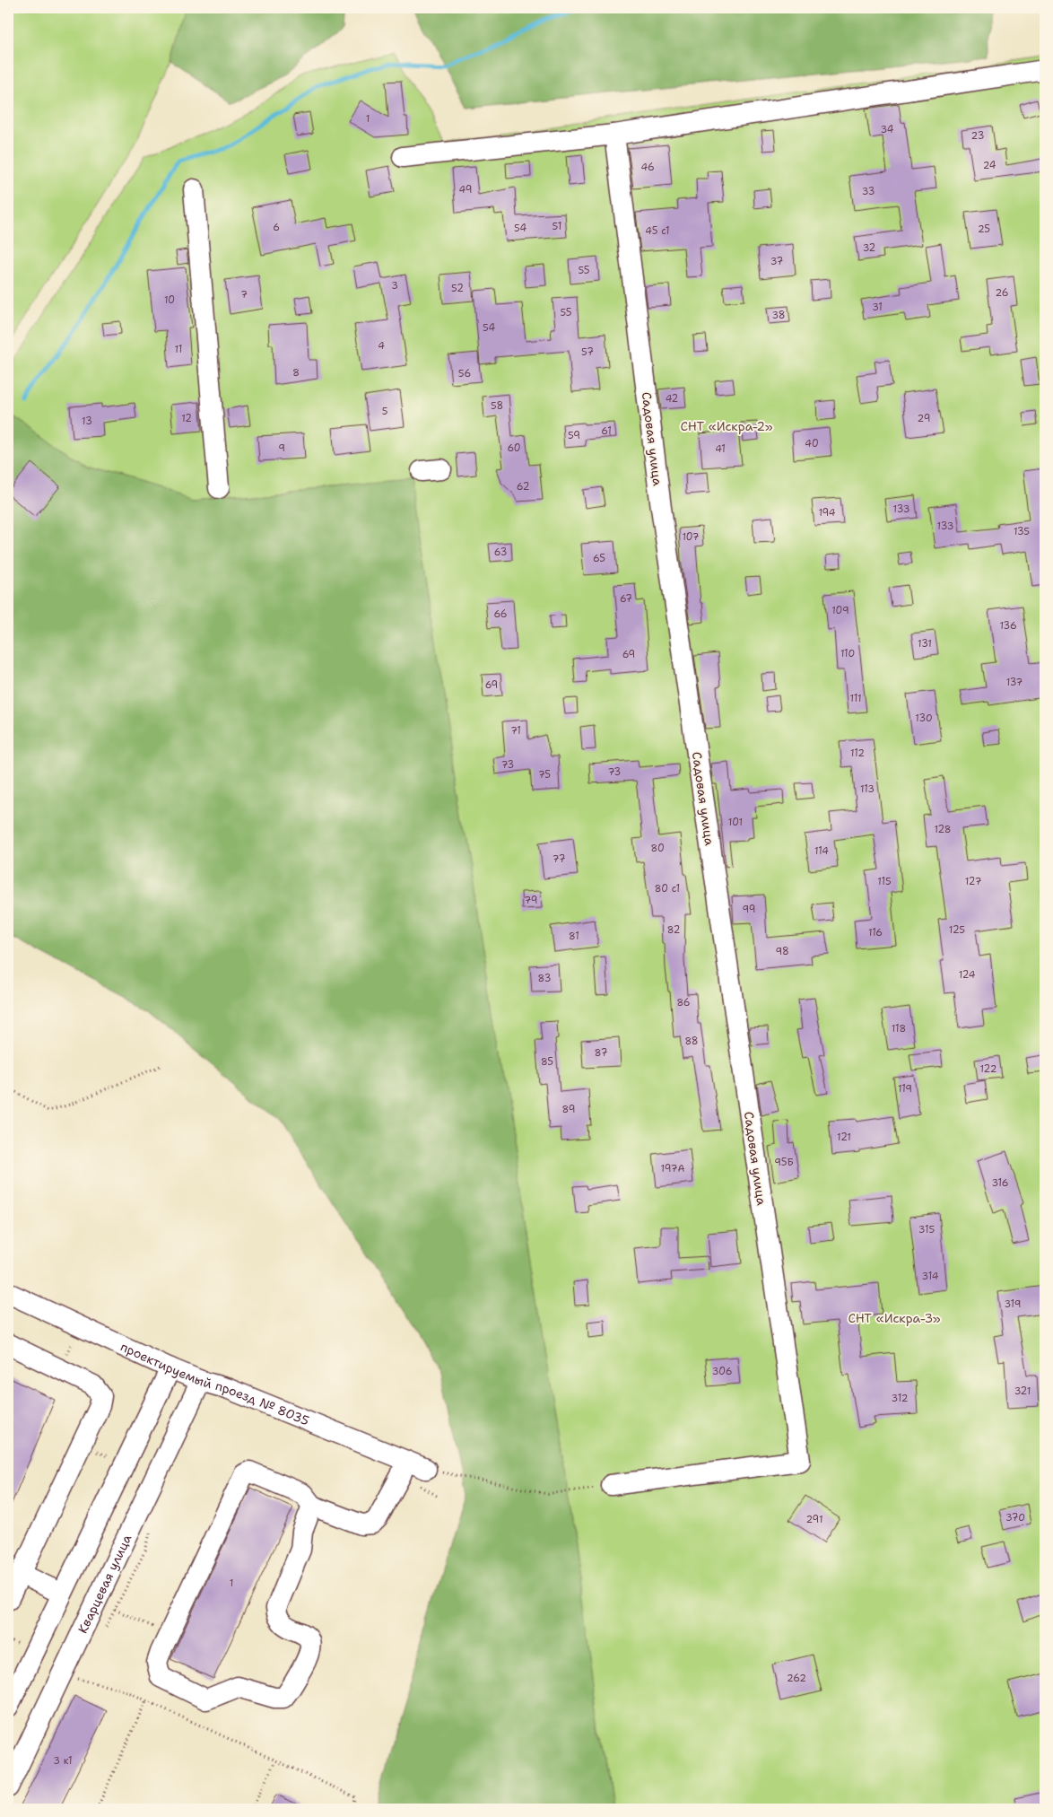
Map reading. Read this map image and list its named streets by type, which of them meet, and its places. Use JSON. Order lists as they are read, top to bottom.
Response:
{
  "streets": {
    "street": ["Садовая улица", "проектируемый проезд № 8035", "Кварцевая улица"]
  },
  "crossings": [
    ["проектируемый проезд № 8035", "Кварцевая улица"]
  ],
  "parks": ["СНТ «Искра-2»", "СНТ «Искра-3»"],
  "house_numbers": [
    "1",
    "34",
    "23",
    "24",
    "46",
    "49",
    "33",
    "51",
    "6",
    "54",
    "25",
    "45 с1",
    "32",
    "37",
    "55",
    "3",
    "52",
    "26",
    "7",
    "10",
    "31",
    "55",
    "38",
    "54",
    "4",
    "11",
    "57",
    "8",
    "56",
    "42",
    "58",
    "5",
    "12",
    "29",
    "13",
    "61",
    "59",
    "40",
    "9",
    "60",
    "41",
    "62",
    "133",
    "194",
    "133",
    "135",
    "107",
    "63",
    "65",
    "67",
    "109",
    "66",
    "136",
    "131",
    "110",
    "69",
    "137",
    "69",
    "111",
    "130",
    "71",
    "112",
    "73",
    "73",
    "75",
    "113",
    "101",
    "128",
    "80",
    "114",
    "77",
    "115",
    "127",
    "80 с1",
    "79",
    "99",
    "82",
    "125",
    "116",
    "81",
    "98",
    "124",
    "83",
    "86",
    "118",
    "88",
    "87",
    "85",
    "122",
    "119",
    "89",
    "121",
    "95Б",
    "197А",
    "316",
    "315",
    "314",
    "319",
    "306",
    "321",
    "312",
    "370",
    "291",
    "1",
    "262",
    "3 к1"
  ]
}
